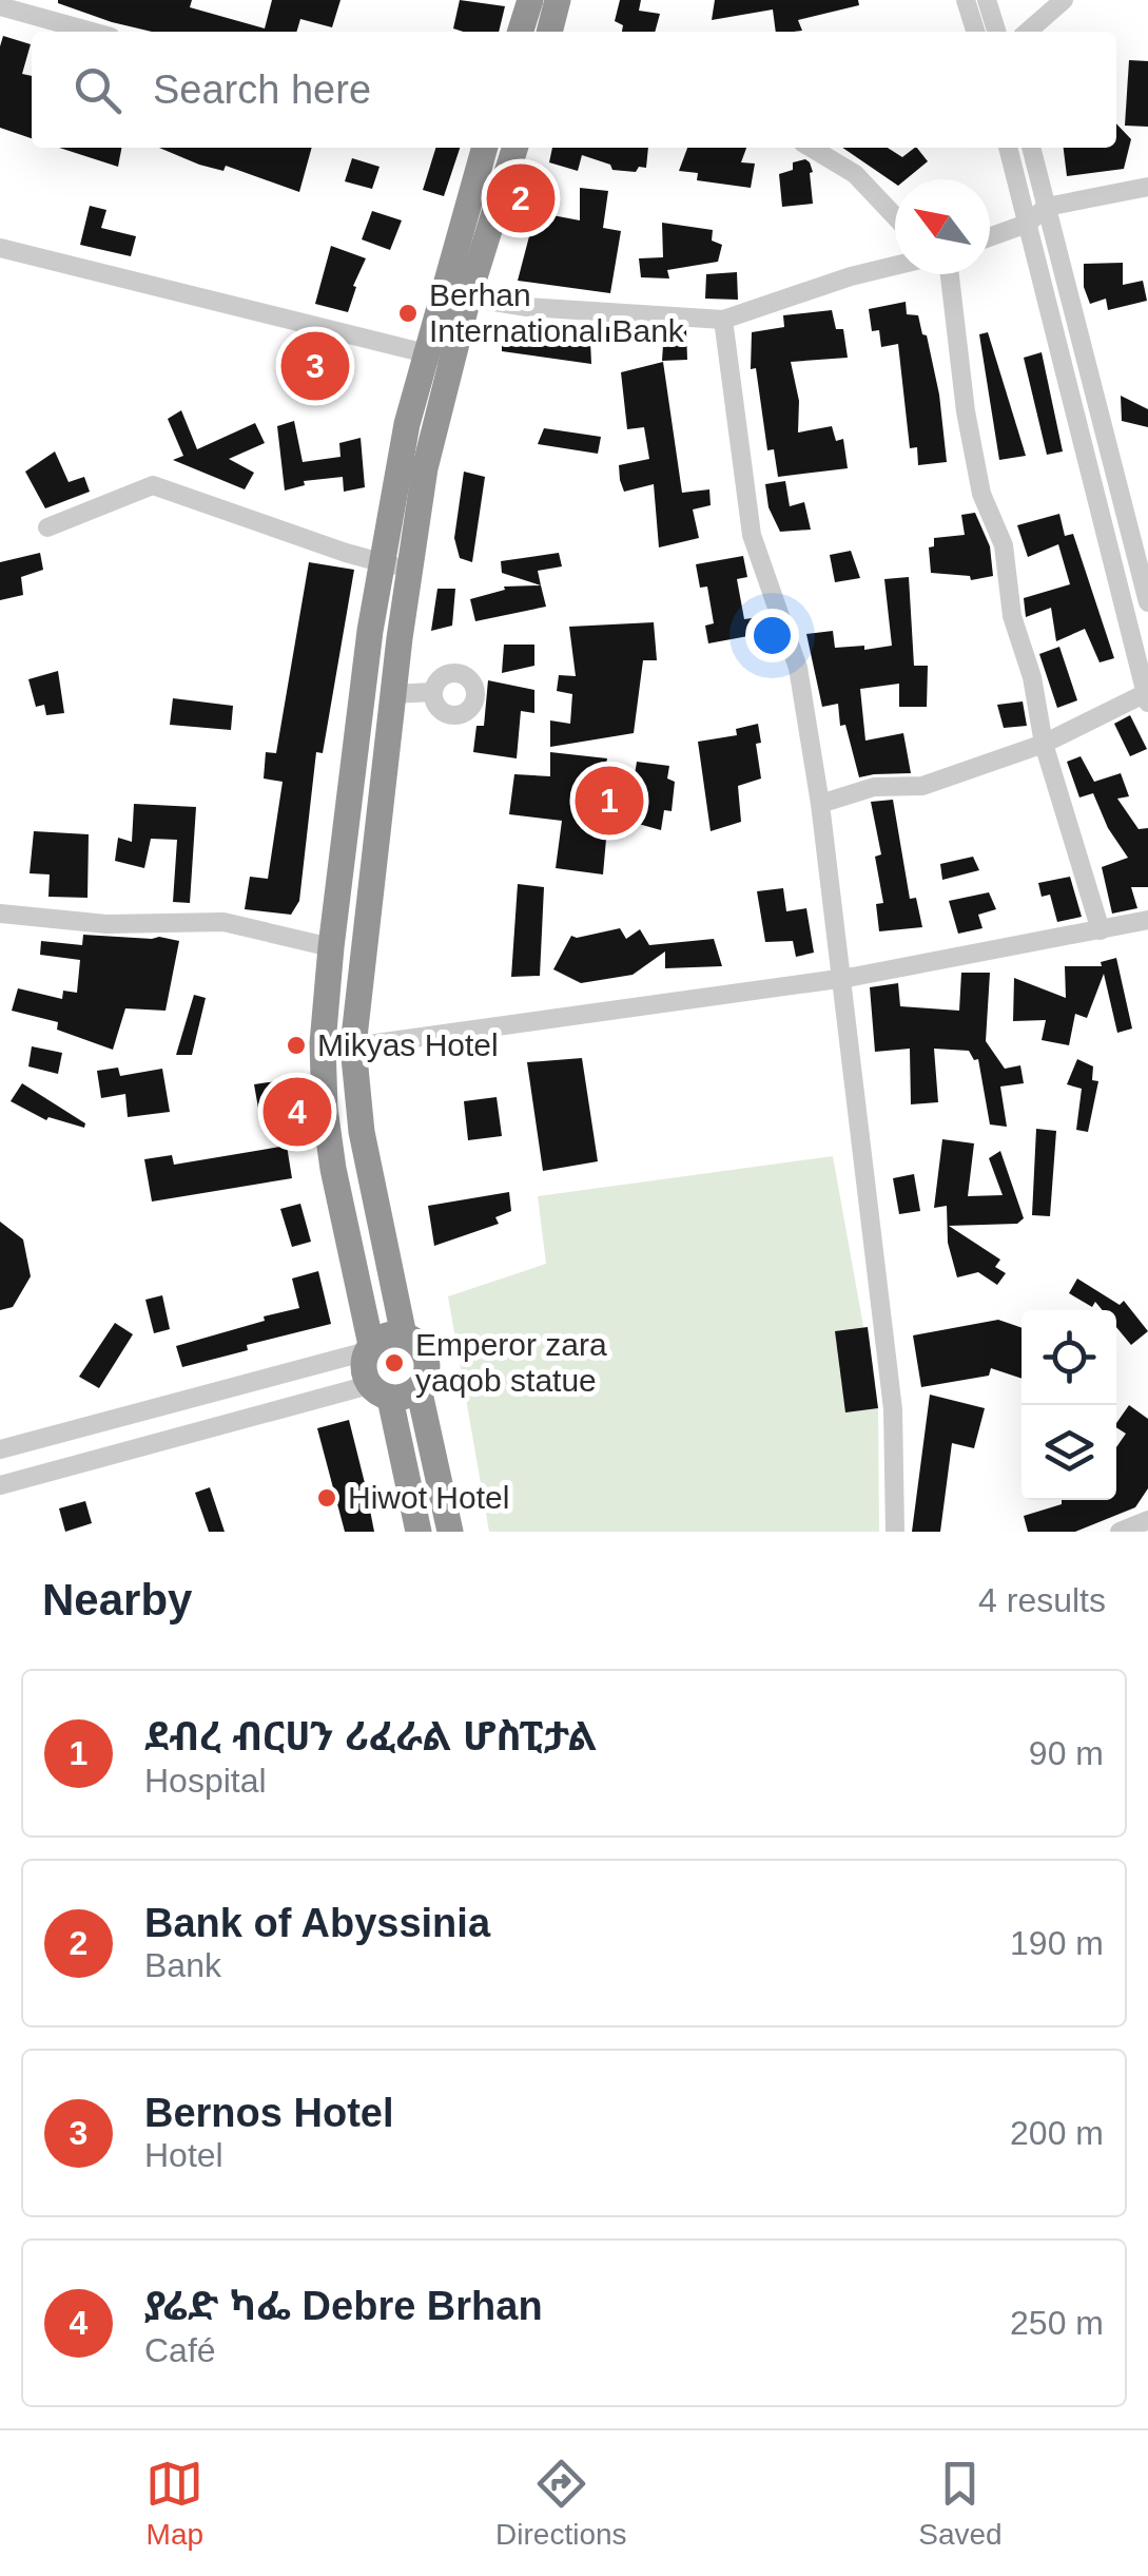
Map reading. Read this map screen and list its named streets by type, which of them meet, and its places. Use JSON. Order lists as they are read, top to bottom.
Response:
{
  "places": [
    "Berhan International Bank",
    "Mikyas Hotel",
    "Emperor zara yaqob statue",
    "Hiwot Hotel"
  ],
  "north": "top left",
  "page": {
    "search": "Search here",
    "pins": [
      "2",
      "3",
      "1",
      "4"
    ],
    "heading": ["Nearby", "4 results"],
    "list": [
      {
        "mark": "1",
        "name": "ደብረ ብርሀን ሪፈራል ሆስፒታል",
        "note": "Hospital",
        "value": "90 m"
      },
      {
        "mark": "2",
        "name": "Bank of Abyssinia",
        "note": "Bank",
        "value": "190 m"
      },
      {
        "mark": "3",
        "name": "Bernos Hotel",
        "note": "Hotel",
        "value": "200 m"
      },
      {
        "mark": "4",
        "name": "ያሬድ ካፌ Debre Brhan",
        "note": "Café",
        "value": "250 m"
      }
    ],
    "nav": ["Map", "Directions", "Saved"]
  }
}
